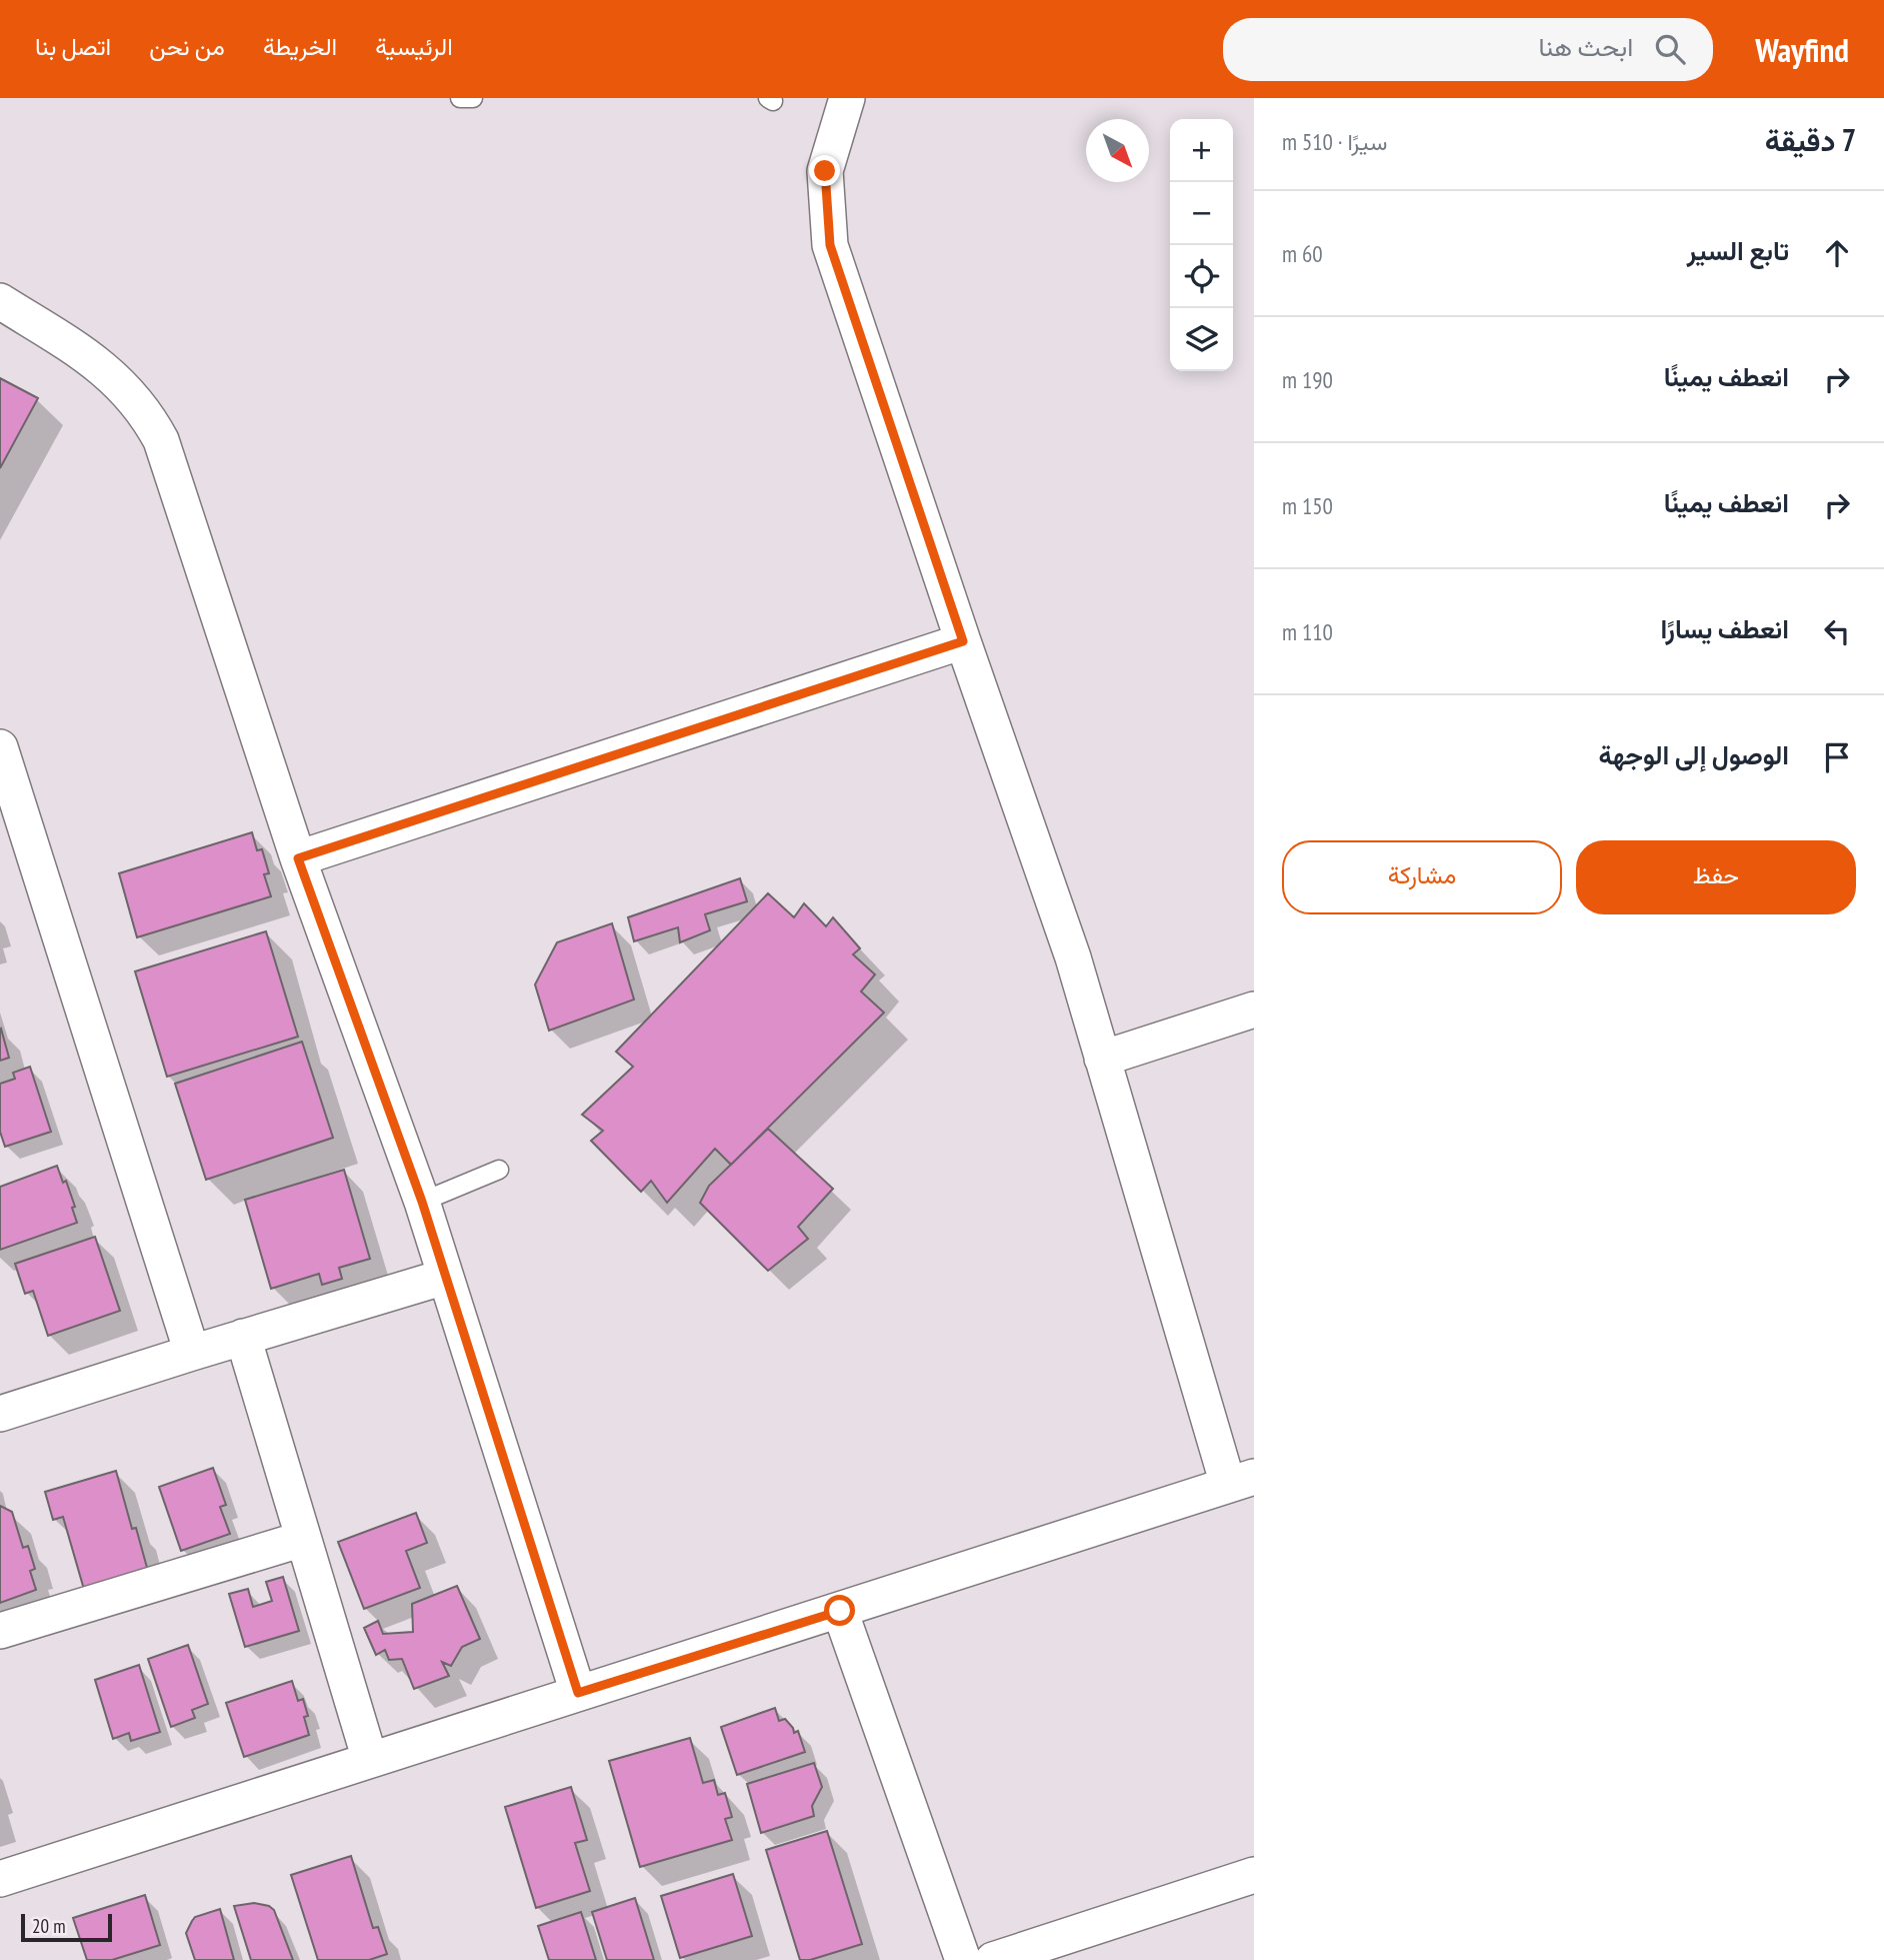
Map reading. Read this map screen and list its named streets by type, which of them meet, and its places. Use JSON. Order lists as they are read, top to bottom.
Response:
{
  "scale_bar": "20 m",
  "north": "bottom right",
  "page": {
    "header": "Wayfind",
    "search": "ابحث هنا",
    "nav": [
      "الرئيسية",
      "الخريطة",
      "من نحن",
      "اتصل بنا"
    ],
    "heading": ["7 دقيقة", "سيرًا · 510 m"],
    "map_buttons": ["+", "−"],
    "list": [
      ["تابع السير", "60 m"],
      ["انعطف يمينًا", "190 m"],
      ["انعطف يمينًا", "150 m"],
      ["انعطف يسارًا", "110 m"],
      "الوصول إلى الوجهة"
    ],
    "buttons": ["حفظ", "مشاركة"],
    "scale": "20 m"
  }
}
